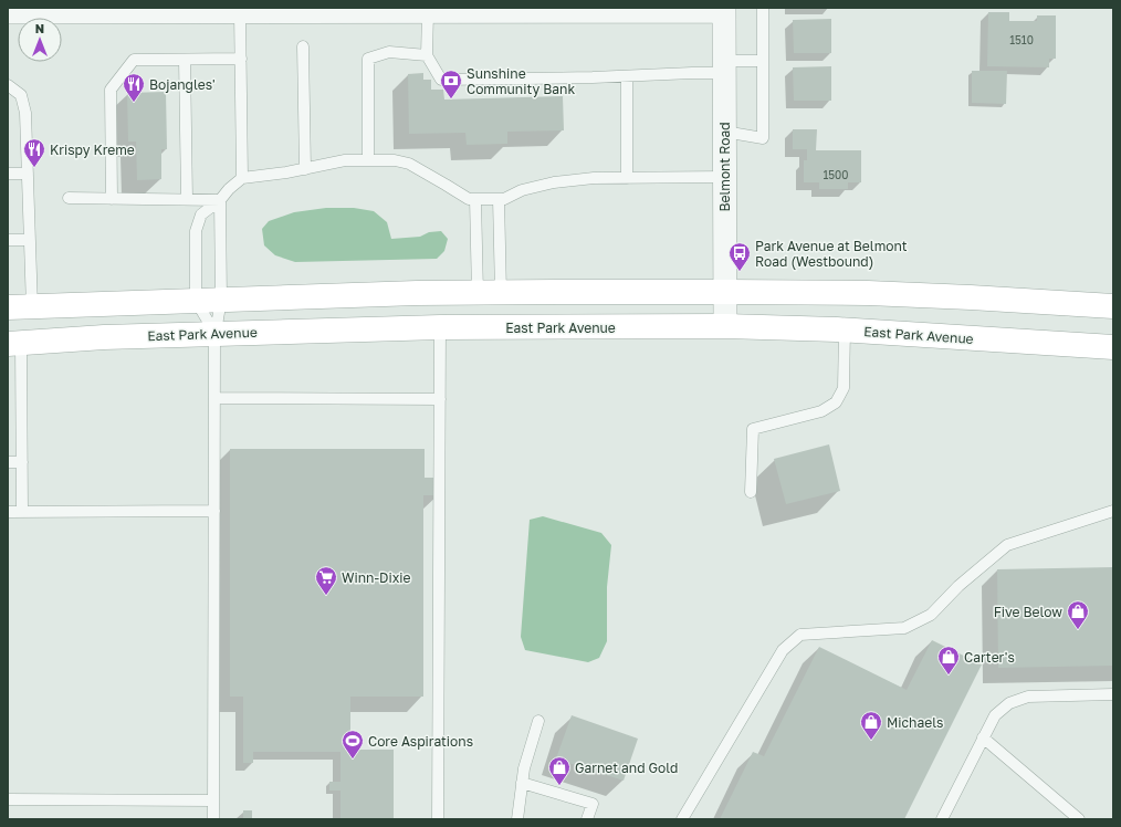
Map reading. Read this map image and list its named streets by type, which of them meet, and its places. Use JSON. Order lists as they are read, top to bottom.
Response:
{
  "streets": {
    "main road": ["East Park Avenue"],
    "street": ["Belmont Road"]
  },
  "crossings": [
    ["Belmont Road", "East Park Avenue"]
  ],
  "places": {
    "bank": ["Sunshine Community Bank"],
    "restaurant": ["Bojangles'", "Krispy Kreme"],
    "bus stop": ["Park Avenue at Belmont Road (Westbound)"],
    "supermarket": ["Winn-Dixie"],
    "shop": [
      "Five Below",
      "Carter's",
      "Michaels",
      "Garnet and Gold"
    ],
    "sports": ["Core Aspirations"]
  },
  "house_numbers": ["1510", "1500"],
  "north": "top"
}
